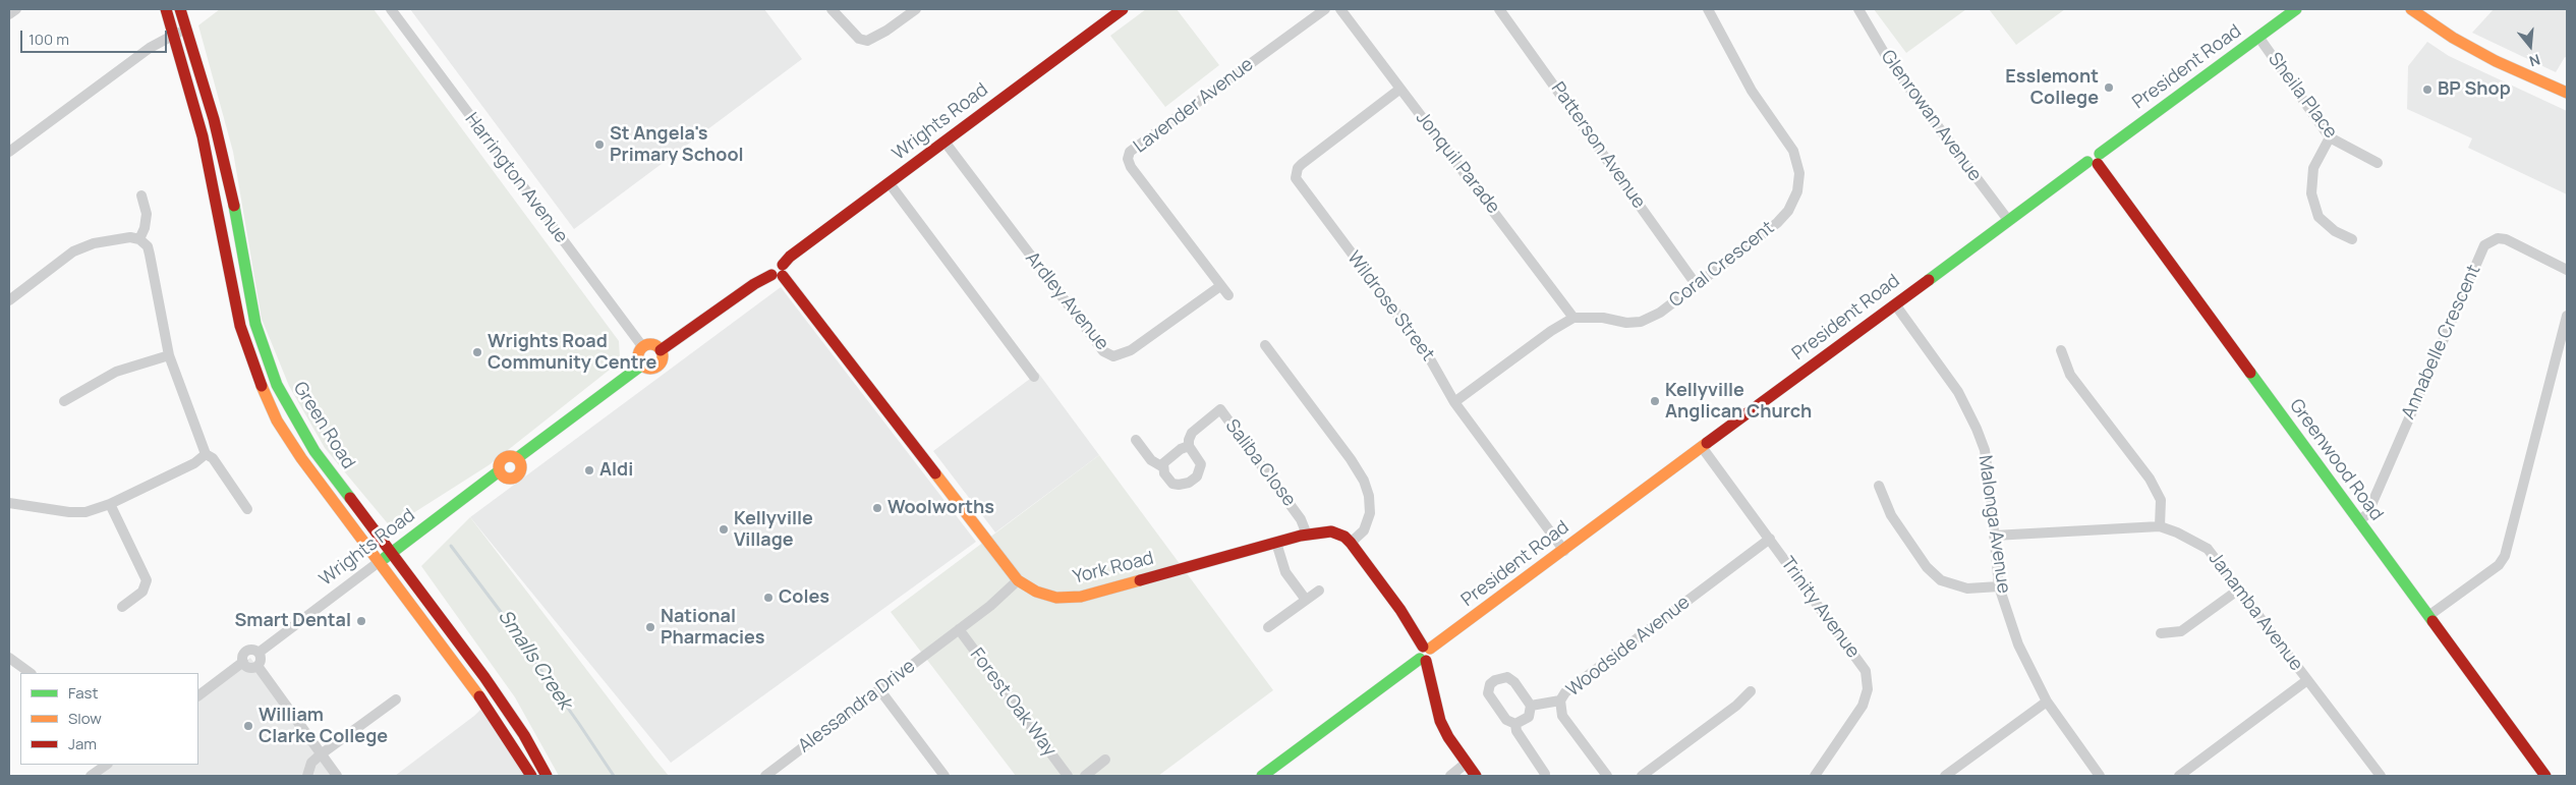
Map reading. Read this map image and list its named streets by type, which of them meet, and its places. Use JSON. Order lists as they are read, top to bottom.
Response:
{
  "streets": {
    "street": [
      "President Road",
      "Sheila Place",
      "Lavender Avenue",
      "Glenrowan Avenue",
      "Wrights Road",
      "Patterson Avenue",
      "Jonquil Parade",
      "Harrington Avenue",
      "Coral Crescent",
      "Ardley Avenue",
      "Wildrose Street",
      "Annabelle Crescent",
      "Green Road",
      "Greenwood Road",
      "Saliba Close",
      "Malonga Avenue",
      "York Road",
      "Trinity Avenue",
      "Janamba Avenue",
      "Woodside Avenue",
      "Forest Oak Way",
      "Alessandra Drive"
    ]
  },
  "crossings": [
    ["President Road", "Sheila Place"],
    ["President Road", "Glenrowan Avenue"],
    ["President Road", "Wildrose Street"],
    ["President Road", "Greenwood Road"],
    ["President Road", "Malonga Avenue"],
    ["President Road", "York Road"],
    ["President Road", "Trinity Avenue"],
    ["Lavender Avenue", "Ardley Avenue"],
    ["Wrights Road", "Harrington Avenue"],
    ["Wrights Road", "Ardley Avenue"],
    ["Wrights Road", "Green Road"],
    ["Wrights Road", "York Road"],
    ["Patterson Avenue", "Coral Crescent"],
    ["Jonquil Parade", "Coral Crescent"],
    ["Jonquil Parade", "Wildrose Street"],
    ["Annabelle Crescent", "Greenwood Road"],
    ["Saliba Close", "York Road"],
    ["Malonga Avenue", "Janamba Avenue"],
    ["York Road", "Alessandra Drive"],
    ["Trinity Avenue", "Woodside Avenue"],
    ["Forest Oak Way", "Alessandra Drive"]
  ],
  "water": ["Smalls Creek"],
  "places": [
    "Esslemont College",
    "BP Shop",
    "St Angela's Primary School",
    "Wrights Road Community Centre",
    "Kellyville Anglican Church",
    "Aldi",
    "Woolworths",
    "Kellyville Village",
    "Coles",
    "Smart Dental",
    "National Pharmacies",
    "William Clarke College"
  ],
  "legend": ["Fast", "Slow", "Jam"],
  "scale_bar": "100 m",
  "north": "bottom"
}
